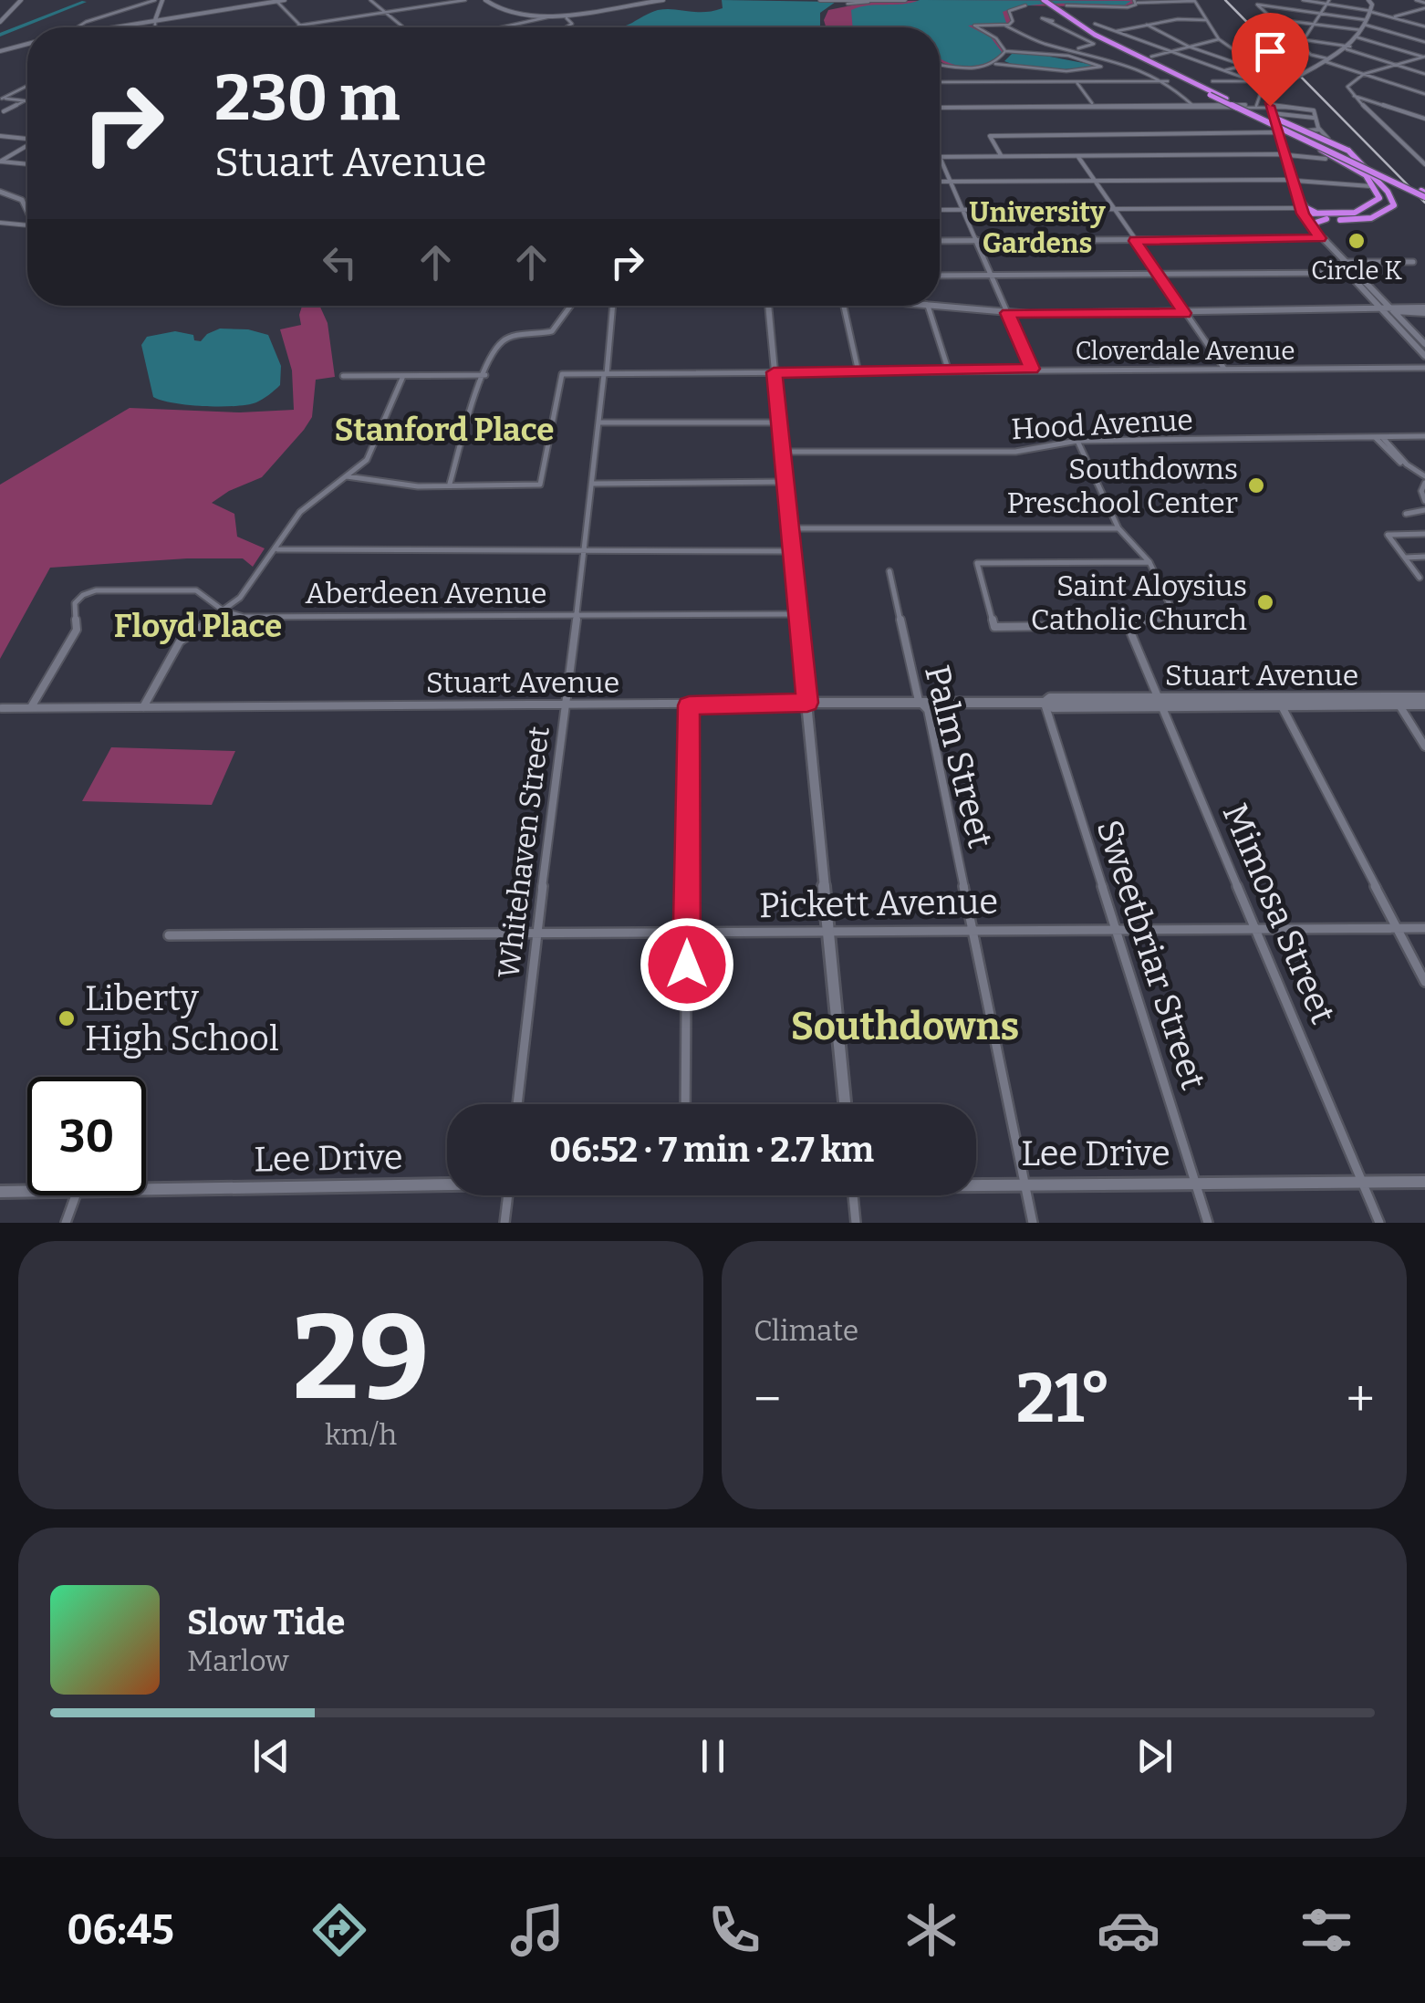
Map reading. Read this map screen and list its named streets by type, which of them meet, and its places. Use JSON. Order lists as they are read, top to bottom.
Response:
{
  "streets": {
    "street": [
      "Cloverdale Avenue",
      "Hood Avenue",
      "Aberdeen Avenue",
      "Stuart Avenue",
      "Palm Street",
      "Whitehaven Street",
      "Pickett Avenue",
      "Mimosa Street",
      "Sweetbriar Street",
      "Lee Drive"
    ]
  },
  "crossings": [
    ["Cloverdale Avenue", "Whitehaven Street"],
    ["Aberdeen Avenue", "Stuart Avenue"],
    ["Aberdeen Avenue", "Whitehaven Street"],
    ["Stuart Avenue", "Palm Street"],
    ["Stuart Avenue", "Whitehaven Street"],
    ["Stuart Avenue", "Mimosa Street"],
    ["Stuart Avenue", "Sweetbriar Street"],
    ["Palm Street", "Pickett Avenue"],
    ["Palm Street", "Lee Drive"],
    ["Whitehaven Street", "Pickett Avenue"],
    ["Pickett Avenue", "Mimosa Street"],
    ["Pickett Avenue", "Sweetbriar Street"],
    ["Mimosa Street", "Lee Drive"],
    ["Sweetbriar Street", "Lee Drive"]
  ],
  "districts": [
    "University Gardens",
    "Stanford Place",
    "Floyd Place",
    "Southdowns"
  ],
  "places": [
    "Circle K",
    "Southdowns Preschool Center",
    "Saint Aloysius Catholic Church",
    "Liberty High School"
  ],
  "page": {
    "turn": ["230 m", "Stuart Avenue"],
    "limit": "30",
    "trip": "06:52 · 7 min · 2.7 km",
    "tile": [
      ["29", "km/h"],
      "Climate"
    ],
    "heat": ["−", "21°", "+"],
    "song": ["Slow Tide", "Marlow"],
    "tabs": "06:45"
  }
}
